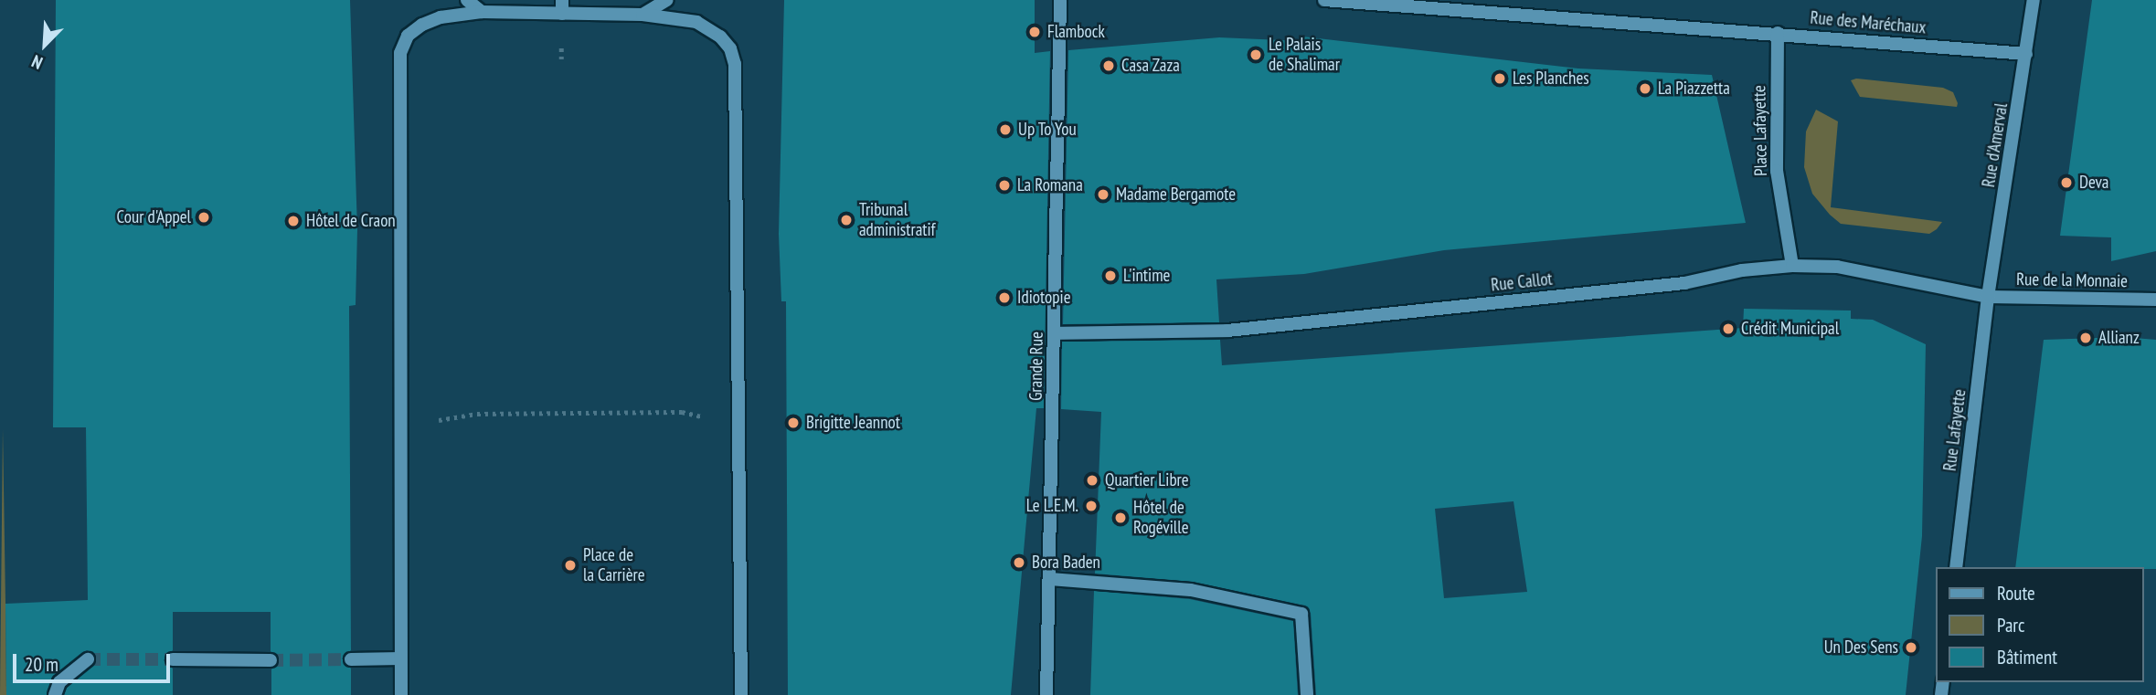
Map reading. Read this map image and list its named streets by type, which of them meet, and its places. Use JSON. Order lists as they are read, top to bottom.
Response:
{
  "streets": {
    "street": [
      "Rue des Maréchaux",
      "Place Lafayette",
      "Rue d'Amerval",
      "Rue de la Monnaie",
      "Rue Callot",
      "Grande Rue",
      "Rue Lafayette"
    ]
  },
  "crossings": [
    ["Rue des Maréchaux", "Place Lafayette"],
    ["Rue des Maréchaux", "Rue d'Amerval"],
    ["Place Lafayette", "Rue Callot"],
    ["Rue d'Amerval", "Rue de la Monnaie"],
    ["Rue d'Amerval", "Rue Callot"],
    ["Rue d'Amerval", "Rue Lafayette"],
    ["Rue de la Monnaie", "Rue Callot"],
    ["Rue de la Monnaie", "Rue Lafayette"],
    ["Rue Callot", "Grande Rue"],
    ["Rue Callot", "Rue Lafayette"]
  ],
  "places": [
    "Flambock",
    "Le Palais de Shalimar",
    "Casa Zaza",
    "Les Planches",
    "La Piazzetta",
    "Up To You",
    "Deva",
    "La Romana",
    "Madame Bergamote",
    "Cour d'Appel",
    "Tribunal administratif",
    "Hôtel de Craon",
    "L'intime",
    "Idiotopie",
    "Crédit Municipal",
    "Allianz",
    "Brigitte Jeannot",
    "Quartier Libre",
    "Le L.E.M.",
    "Hôtel de Rogéville",
    "Bora Baden",
    "Place de la Carrière",
    "Un Des Sens"
  ],
  "legend": ["Route", "Parc", "Bâtiment"],
  "scale_bar": "20 m",
  "north": "bottom left"
}
